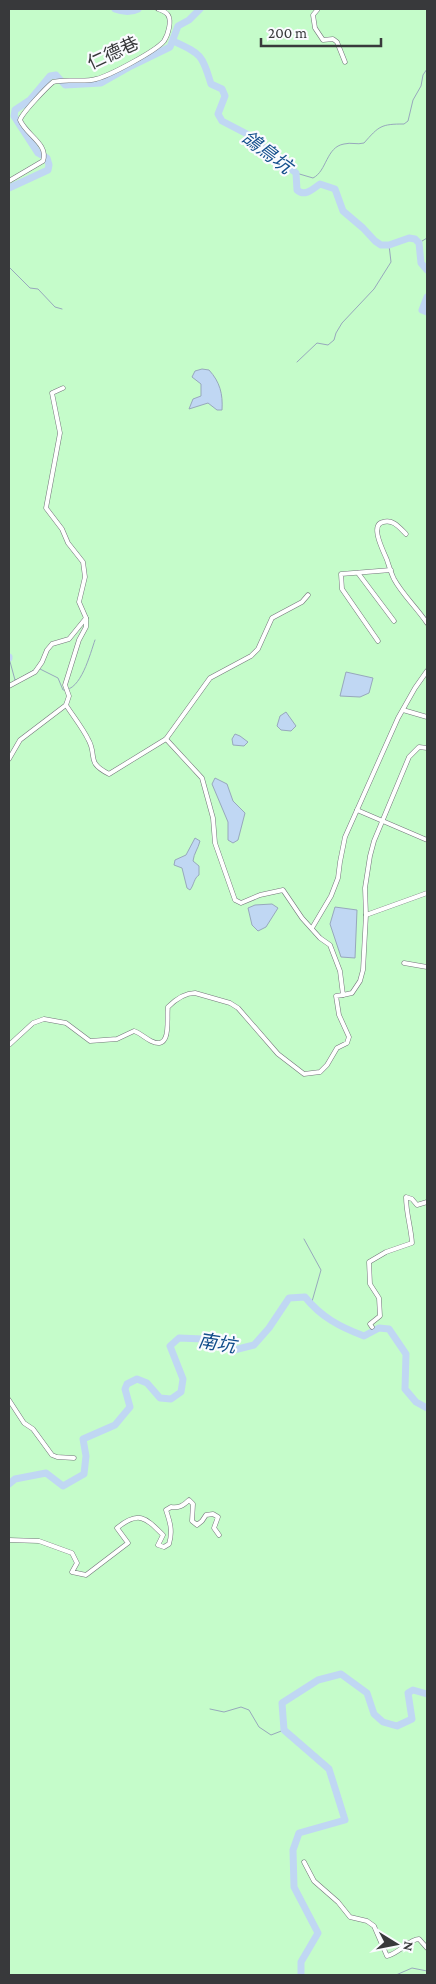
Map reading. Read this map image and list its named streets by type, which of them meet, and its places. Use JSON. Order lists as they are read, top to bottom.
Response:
{
  "streets": {
    "street": ["仁德巷"]
  },
  "water": ["鴿鳥坑", "南坑"],
  "scale_bar": "200 m",
  "north": "right"
}
